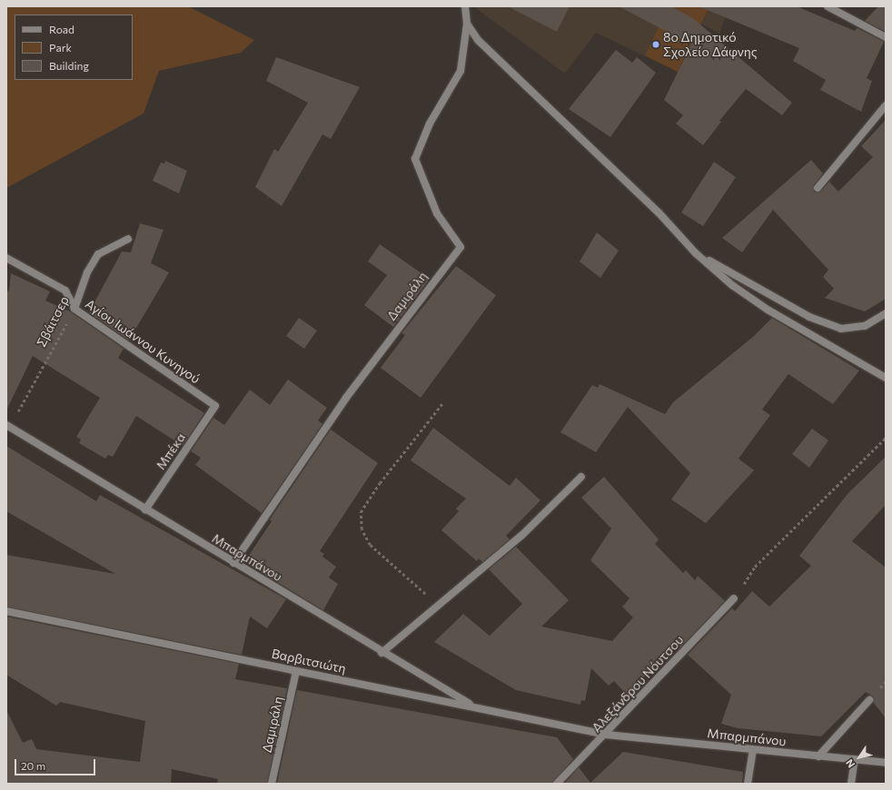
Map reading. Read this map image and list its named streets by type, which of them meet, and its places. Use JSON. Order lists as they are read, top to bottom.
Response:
{
  "streets": {
    "street": [
      "Δαμιράλη",
      "Σβάιτσερ",
      "Αγίου Ιωάννου Κυνηγού",
      "Μπέκα",
      "Μπαρμπάνου",
      "Βαρβιτσιώτη",
      "Αλεξάνδρου Νόυτσου"
    ]
  },
  "crossings": [
    ["Δαμιράλη", "Μπαρμπάνου"],
    ["Δαμιράλη", "Βαρβιτσιώτη"],
    ["Σβάιτσερ", "Αγίου Ιωάννου Κυνηγού"],
    ["Σβάιτσερ", "Μπαρμπάνου"],
    ["Αγίου Ιωάννου Κυνηγού", "Μπέκα"],
    ["Μπέκα", "Μπαρμπάνου"],
    ["Μπαρμπάνου", "Βαρβιτσιώτη"],
    ["Μπαρμπάνου", "Αλεξάνδρου Νόυτσου"],
    ["Βαρβιτσιώτη", "Αλεξάνδρου Νόυτσου"]
  ],
  "places": ["8ο Δημοτικό Σχολείο Δάφνης"],
  "legend": ["Road", "Park", "Building"],
  "scale_bar": "20 m",
  "north": "bottom left"
}
